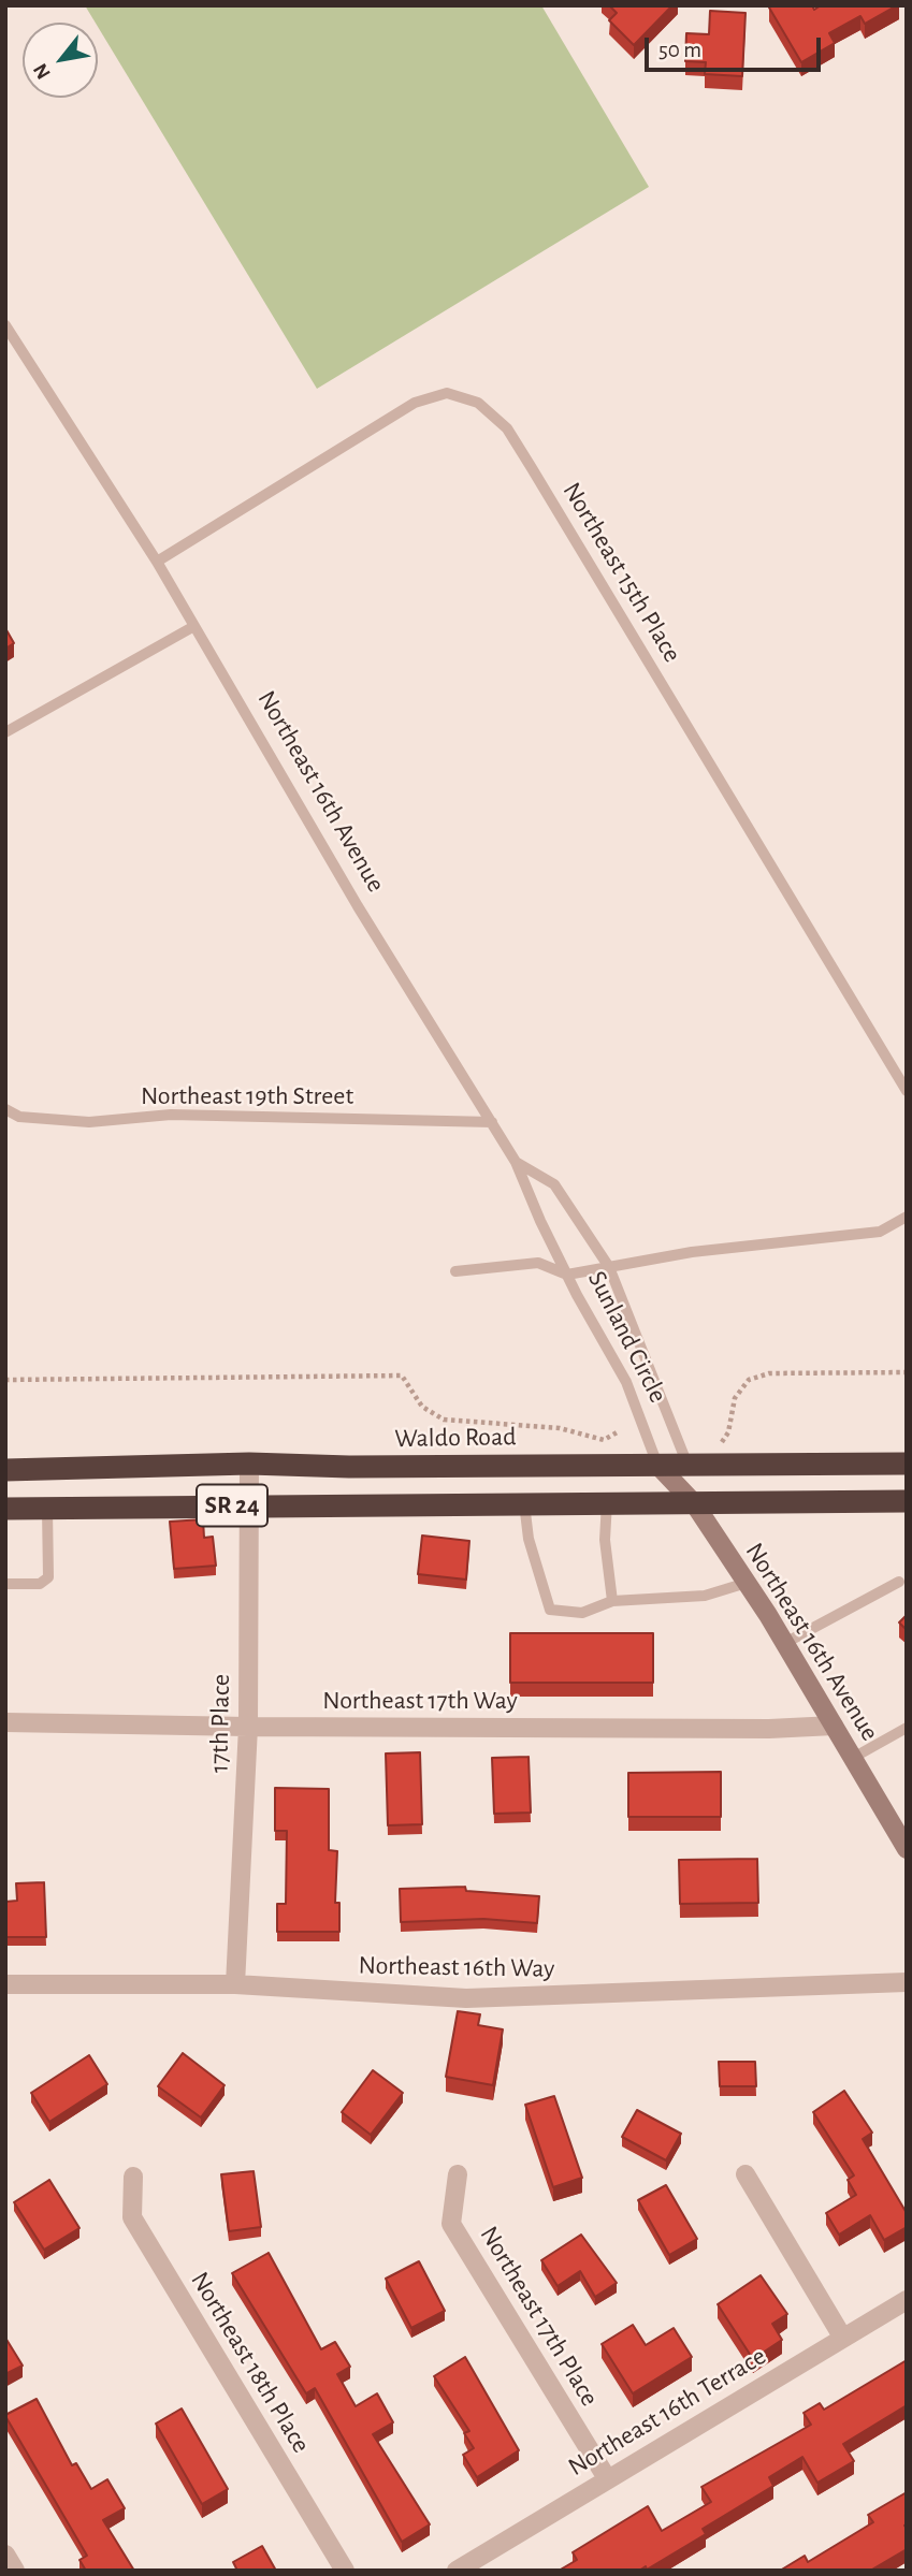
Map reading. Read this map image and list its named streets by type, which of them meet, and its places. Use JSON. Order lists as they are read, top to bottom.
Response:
{
  "streets": {
    "highway": ["Waldo Road", "SR 24"],
    "street": [
      "Northeast 16th Avenue",
      "Sunland Circle",
      "Northeast 17th Way",
      "17th Place",
      "Northeast 16th Way",
      "Northeast 17th Place",
      "Northeast 18th Place",
      "Northeast 16th Terrace"
    ],
    "lane": ["Northeast 15th Place", "Northeast 19th Street"]
  },
  "crossings": [
    ["Northeast 15th Place", "Northeast 16th Avenue"],
    ["Northeast 16th Avenue", "Northeast 19th Street"],
    ["Northeast 16th Avenue", "Sunland Circle"],
    ["Northeast 16th Avenue", "SR 24"],
    ["Northeast 16th Avenue", "Northeast 17th Way"],
    ["Sunland Circle", "Waldo Road"],
    ["Sunland Circle", "SR 24"],
    ["Waldo Road", "17th Place"],
    ["SR 24", "17th Place"],
    ["Northeast 17th Way", "17th Place"],
    ["17th Place", "Northeast 16th Way"],
    ["Northeast 17th Place", "Northeast 16th Terrace"]
  ],
  "scale_bar": "50 m",
  "north": "bottom left"
}
